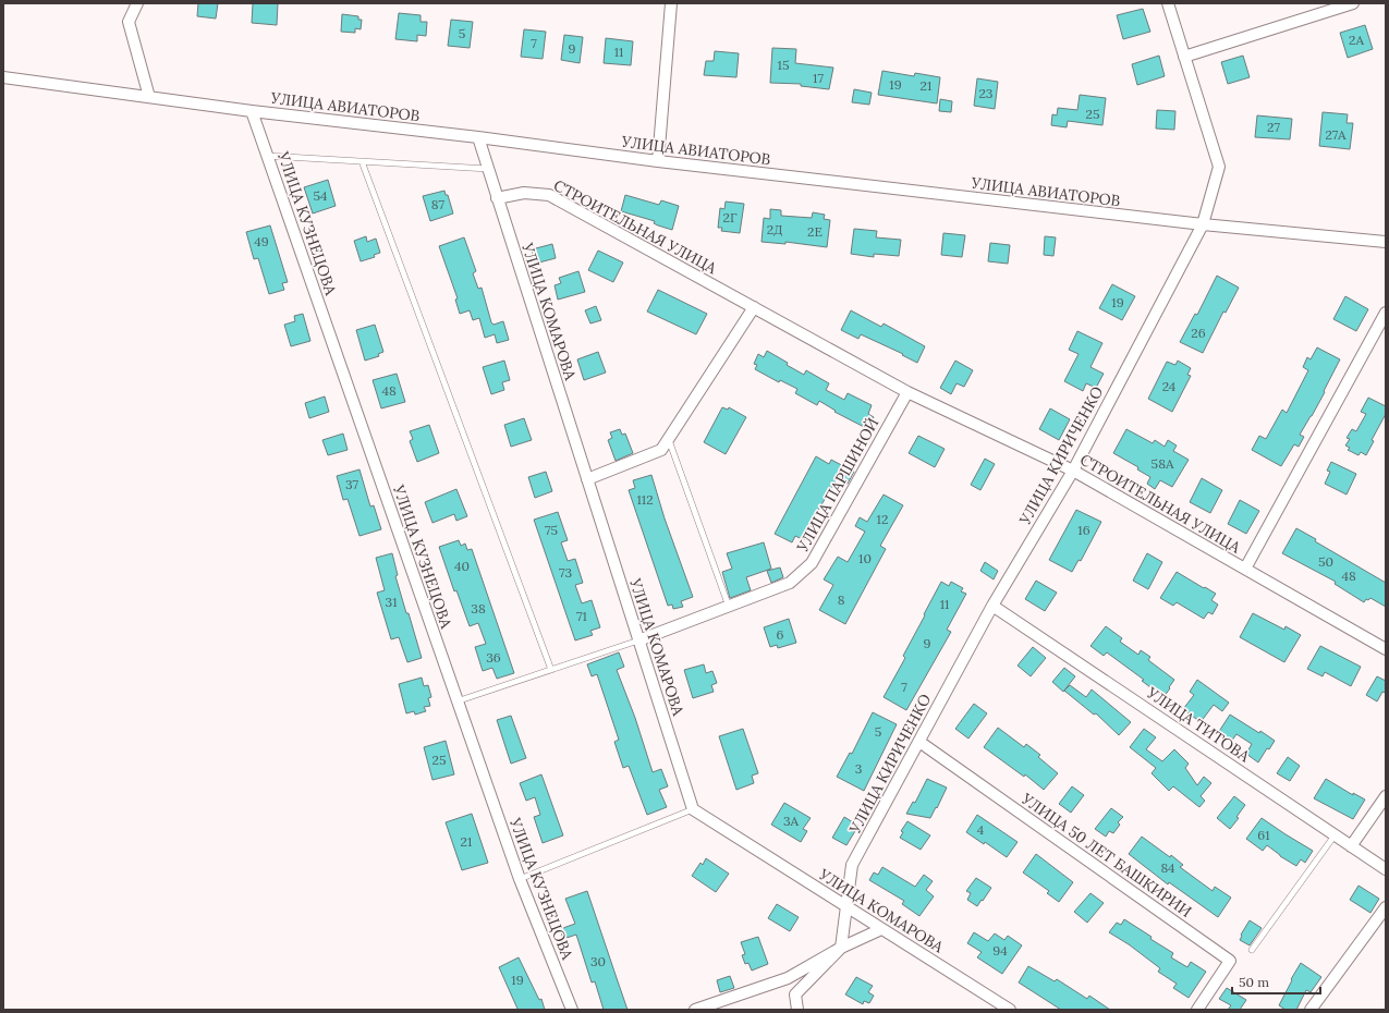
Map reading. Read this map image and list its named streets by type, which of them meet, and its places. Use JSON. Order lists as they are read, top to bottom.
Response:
{
  "streets": {
    "street": [
      "УЛИЦА АВИАТОРОВ",
      "УЛИЦА КУЗНЕЦОВА",
      "СТРОИТЕЛЬНАЯ УЛИЦА",
      "УЛИЦА КОМАРОВА",
      "УЛИЦА КИРИЧЕНКО",
      "УЛИЦА ПАРШИНОЙ",
      "УЛИЦА ТИТОВА",
      "УЛИЦА 50 ЛЕТ БАШКИРИИ"
    ]
  },
  "crossings": [
    ["УЛИЦА АВИАТОРОВ", "УЛИЦА КУЗНЕЦОВА"],
    ["УЛИЦА АВИАТОРОВ", "УЛИЦА КОМАРОВА"],
    ["УЛИЦА АВИАТОРОВ", "УЛИЦА КИРИЧЕНКО"],
    ["СТРОИТЕЛЬНАЯ УЛИЦА", "УЛИЦА КОМАРОВА"],
    ["СТРОИТЕЛЬНАЯ УЛИЦА", "УЛИЦА КИРИЧЕНКО"],
    ["СТРОИТЕЛЬНАЯ УЛИЦА", "УЛИЦА ПАРШИНОЙ"],
    ["УЛИЦА КОМАРОВА", "УЛИЦА КИРИЧЕНКО"],
    ["УЛИЦА КОМАРОВА", "УЛИЦА ПАРШИНОЙ"],
    ["УЛИЦА КИРИЧЕНКО", "УЛИЦА ТИТОВА"],
    ["УЛИЦА КИРИЧЕНКО", "УЛИЦА 50 ЛЕТ БАШКИРИИ"]
  ],
  "house_numbers": [
    "5",
    "2А",
    "7",
    "9",
    "11",
    "15",
    "17",
    "19",
    "21",
    "23",
    "25",
    "27",
    "27А",
    "54",
    "87",
    "2Г",
    "2Д",
    "2Е",
    "49",
    "19",
    "26",
    "24",
    "48",
    "58А",
    "37",
    "112",
    "12",
    "75",
    "16",
    "10",
    "50",
    "40",
    "73",
    "48",
    "8",
    "31",
    "11",
    "38",
    "71",
    "6",
    "9",
    "36",
    "7",
    "5",
    "25",
    "3",
    "3А",
    "4",
    "61",
    "21",
    "84",
    "94",
    "30",
    "19"
  ],
  "scale_bar": "50 m"
}
